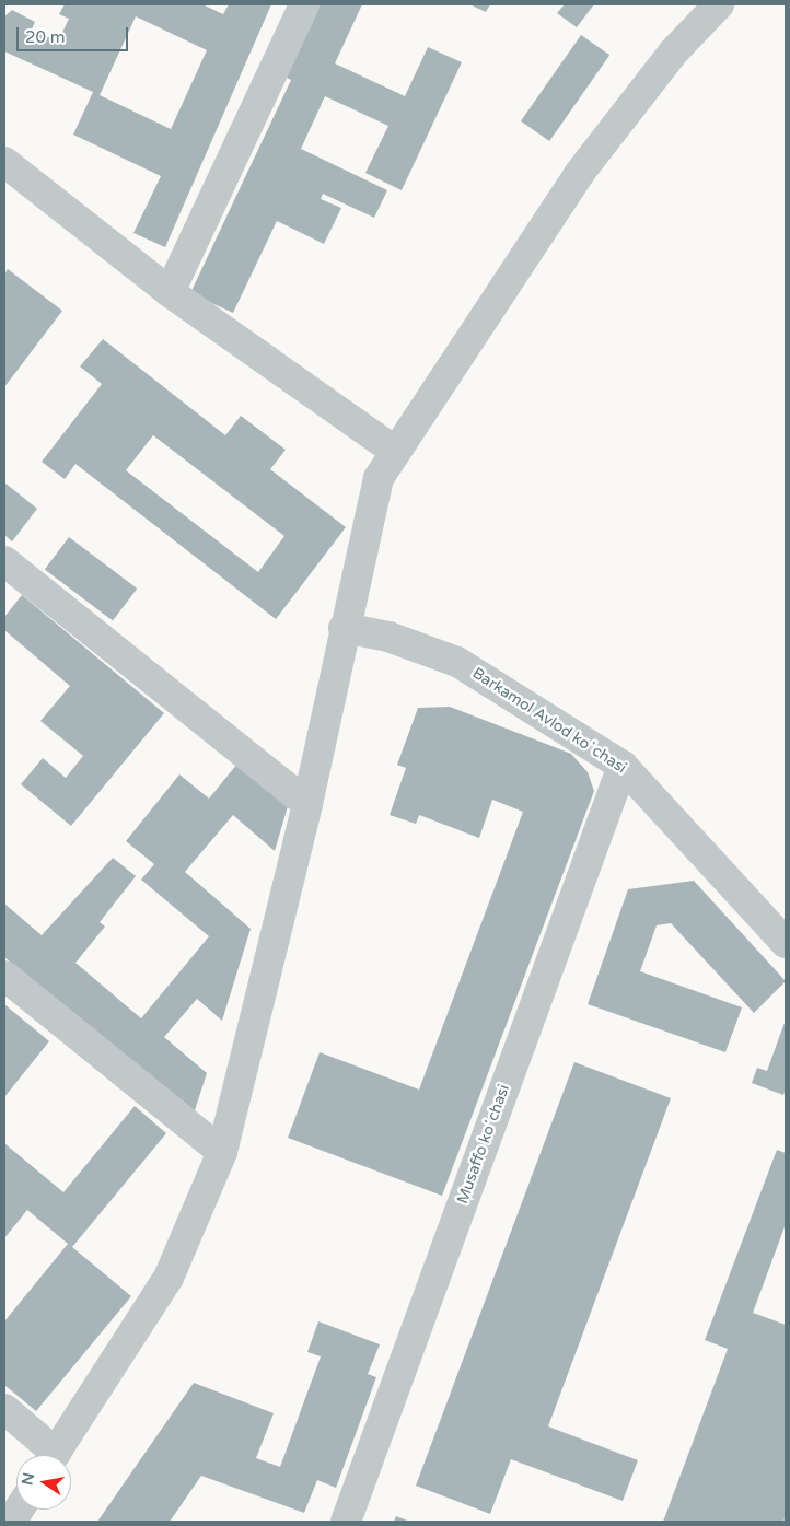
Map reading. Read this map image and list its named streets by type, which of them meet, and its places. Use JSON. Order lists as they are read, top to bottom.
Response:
{
  "streets": {
    "street": ["Barkamol Avlod koʻchasi", "Musaffo koʻchasi"]
  },
  "crossings": [
    ["Barkamol Avlod koʻchasi", "Musaffo koʻchasi"]
  ],
  "scale_bar": "20 m",
  "north": "left"
}
